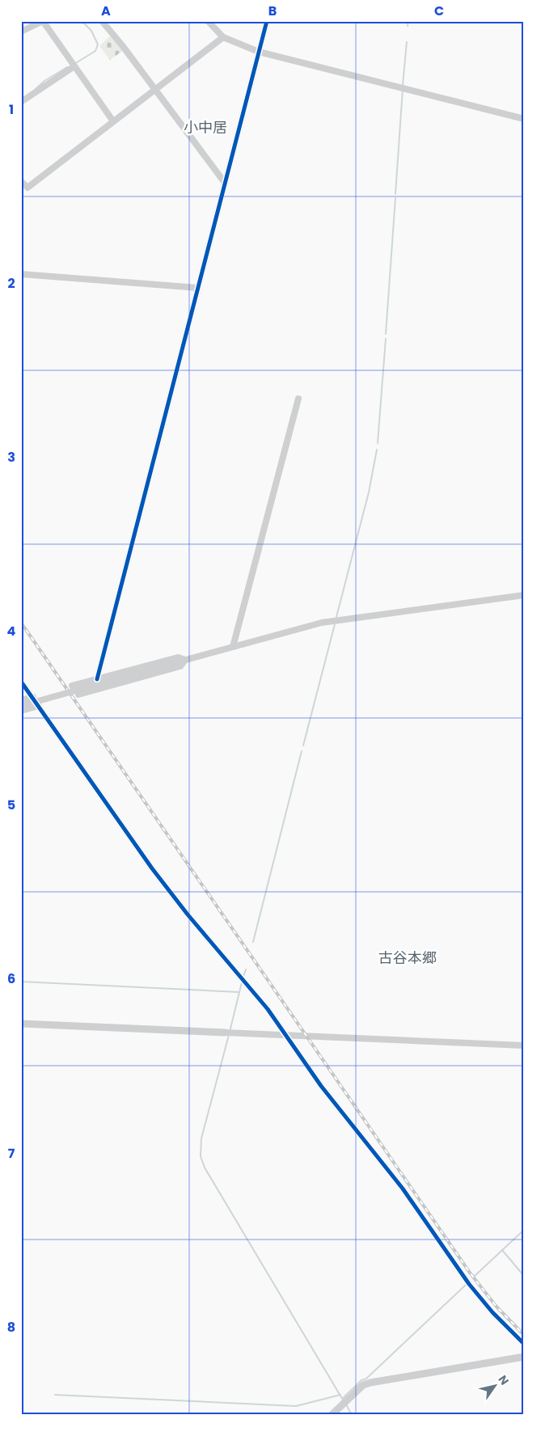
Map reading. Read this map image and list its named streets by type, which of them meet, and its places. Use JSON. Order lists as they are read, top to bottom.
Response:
{
  "districts": ["小中居", "古谷本郷"],
  "north": "top right",
  "grid": {
    "columns": ["A", "B", "C"],
    "rows": [
      "1",
      "2",
      "3",
      "4",
      "5",
      "6",
      "7",
      "8"
    ]
  }
}
